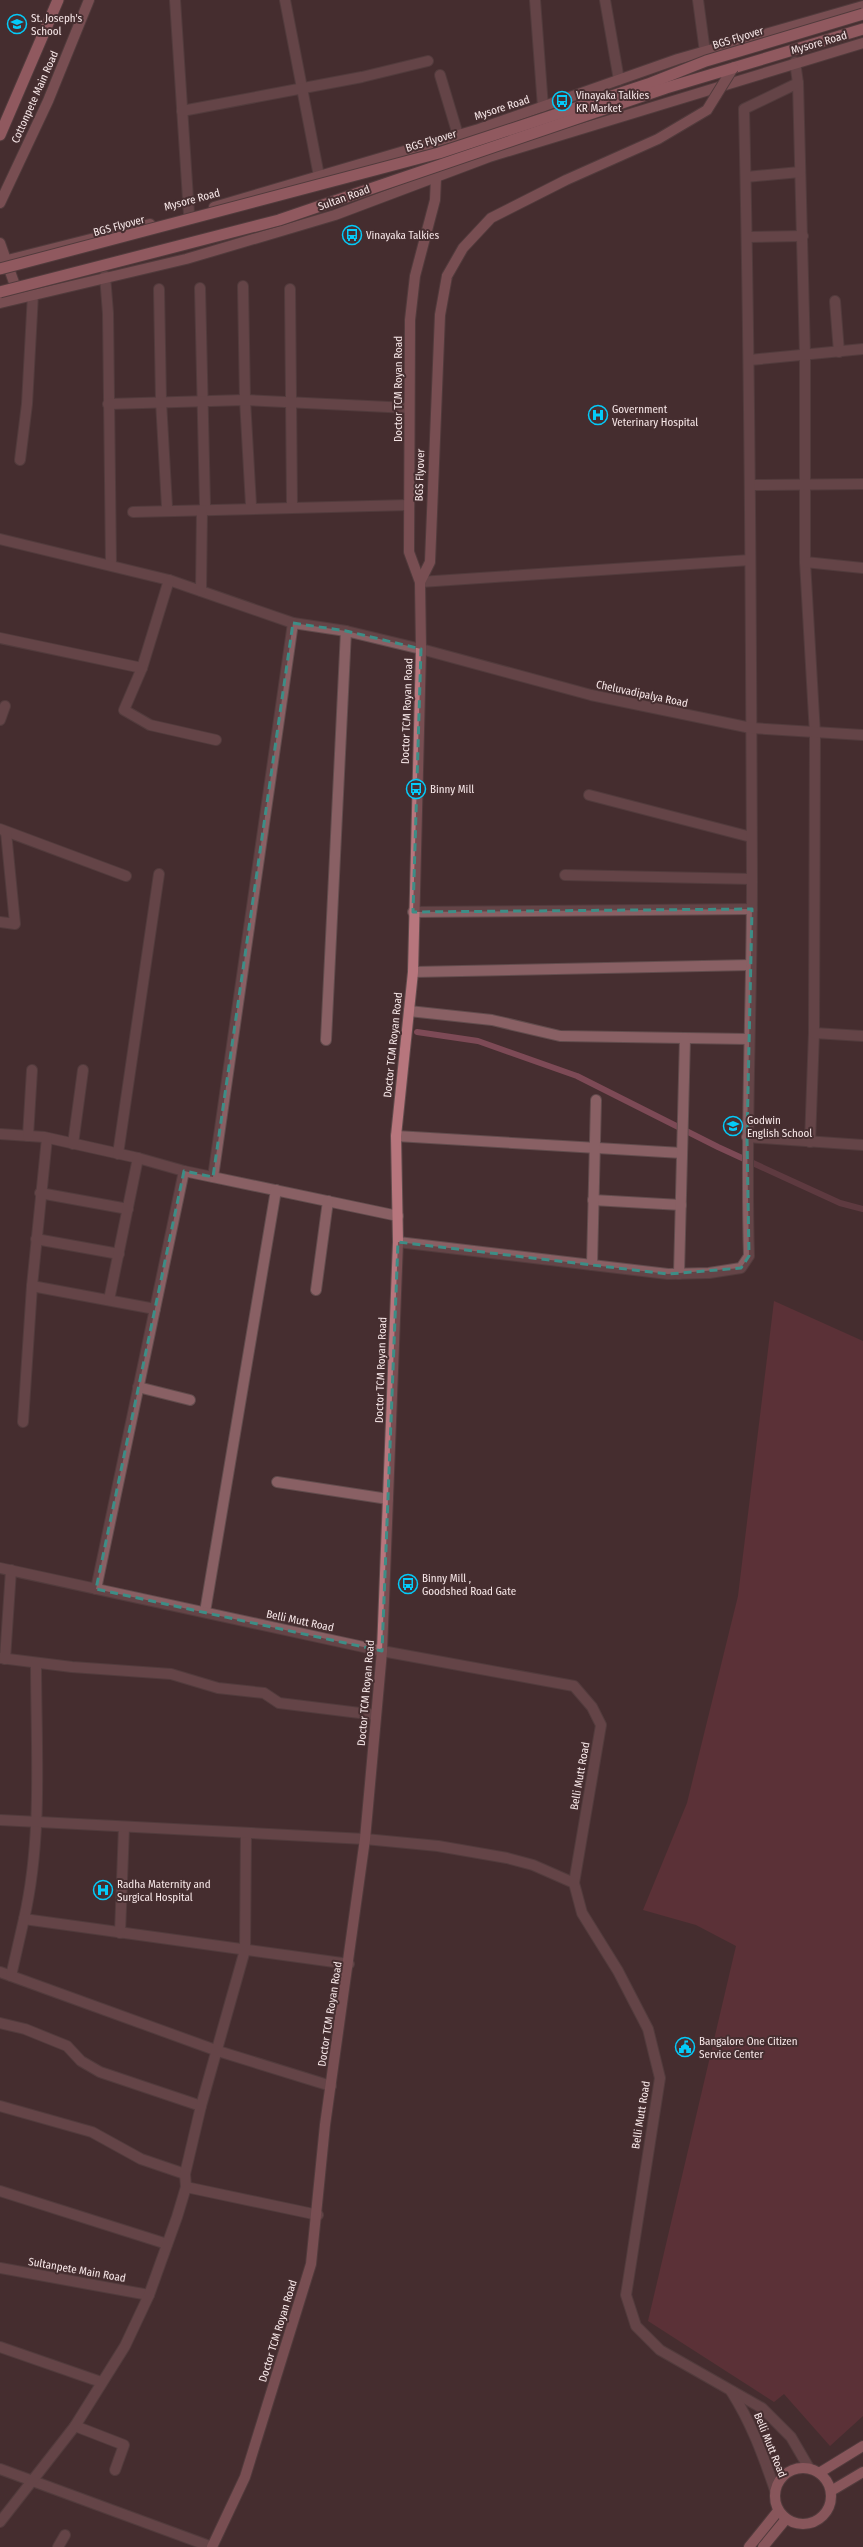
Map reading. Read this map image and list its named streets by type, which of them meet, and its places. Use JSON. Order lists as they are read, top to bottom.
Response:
{
  "streets": {
    "highway": ["BGS Flyover"],
    "main road": [
      "Mysore Road",
      "Cottonpete Main Road",
      "Sultan Road",
      "Doctor TCM Royan Road"
    ],
    "street": ["Cheluvadipalya Road", "Belli Mutt Road", "Sultanpete Main Road"]
  },
  "crossings": [
    ["BGS Flyover", "Mysore Road"],
    ["BGS Flyover", "Doctor TCM Royan Road"],
    ["Mysore Road", "Sultan Road"],
    ["Mysore Road", "Doctor TCM Royan Road"],
    ["Sultan Road", "Doctor TCM Royan Road"],
    ["Doctor TCM Royan Road", "Cheluvadipalya Road"],
    ["Doctor TCM Royan Road", "Belli Mutt Road"]
  ],
  "places": {
    "school or university": ["St. Joseph's School", "Godwin English School"],
    "bus stop": [
      "Vinayaka Talkies KR Market",
      "Vinayaka Talkies",
      "Binny Mill",
      "Binny Mill , Goodshed Road Gate"
    ],
    "hospital": ["Government Veterinary Hospital", "Radha Maternity and Surgical Hospital"],
    "public building": ["Bangalore One Citizen Service Center"]
  }
}
